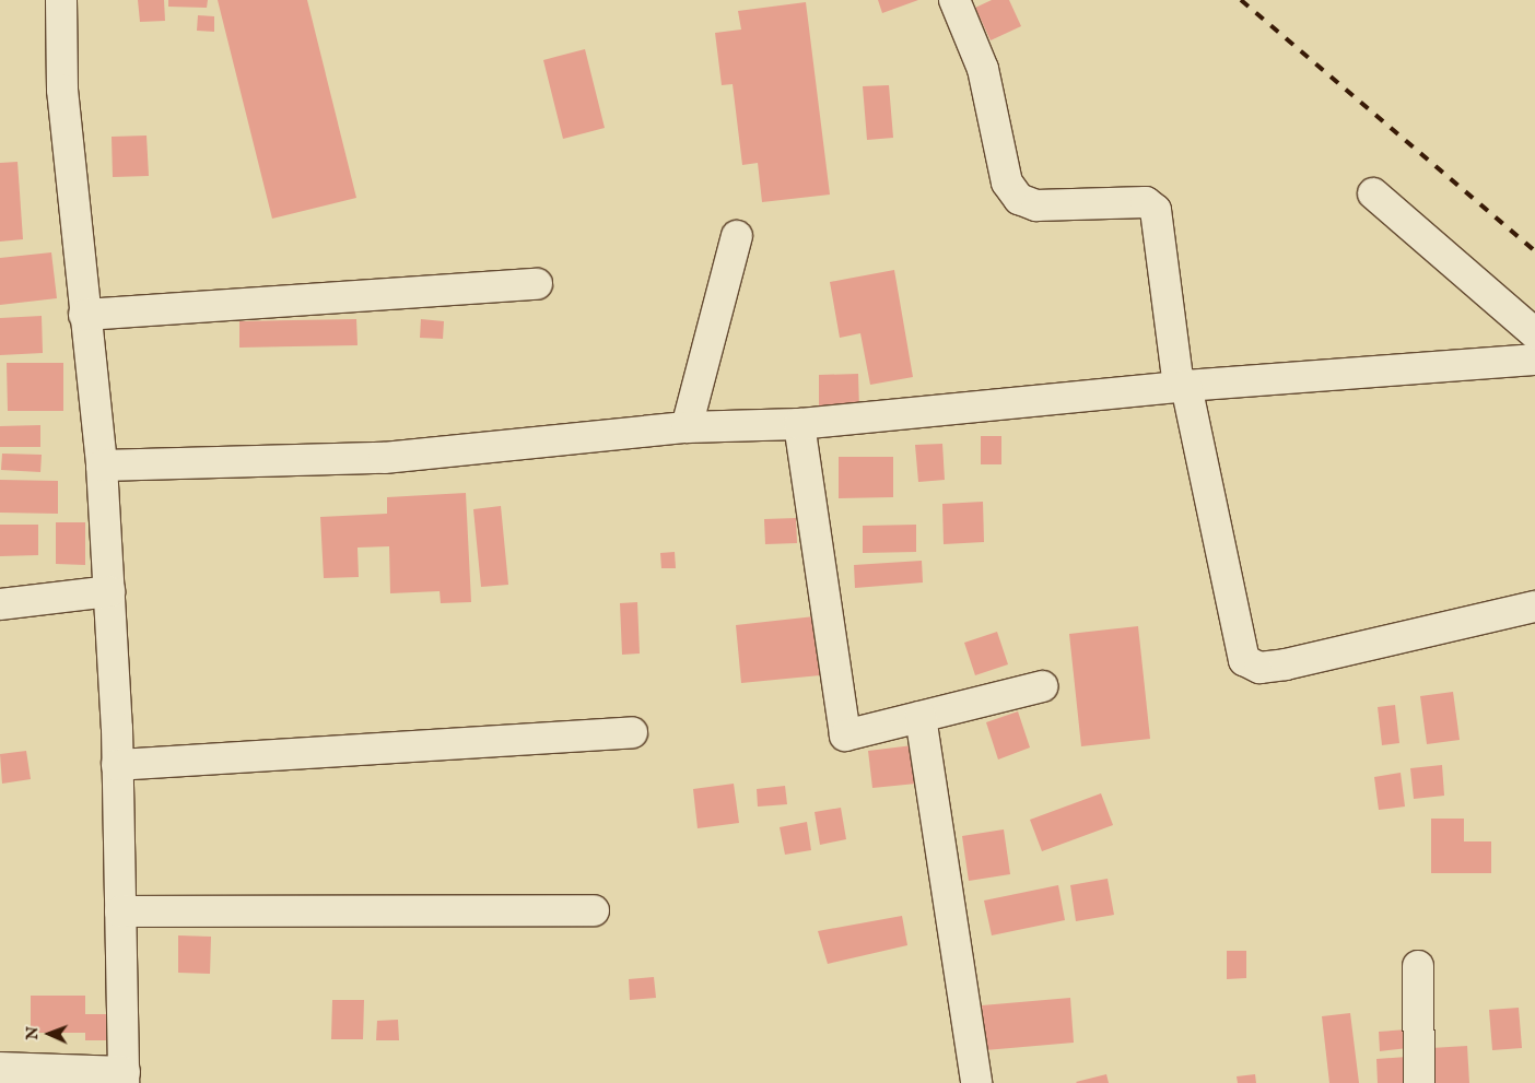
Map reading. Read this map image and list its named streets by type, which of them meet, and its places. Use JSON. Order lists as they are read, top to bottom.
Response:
{
  "north": "left"
}
